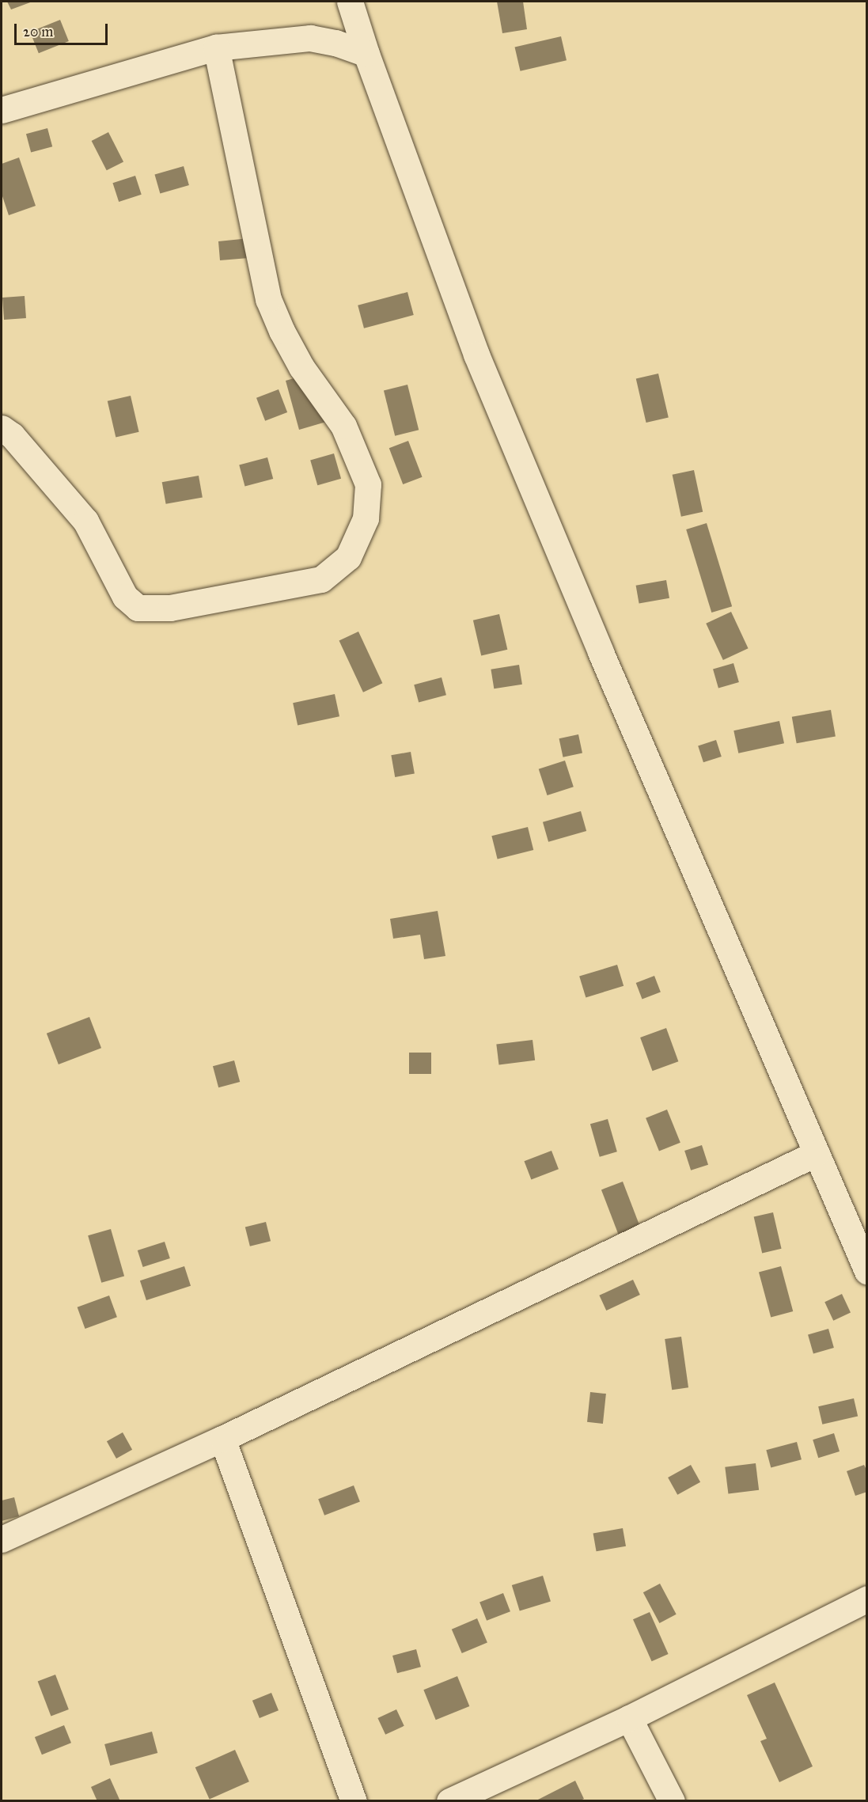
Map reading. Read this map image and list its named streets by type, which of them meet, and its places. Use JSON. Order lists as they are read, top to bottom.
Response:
{
  "scale_bar": "20 m"
}
